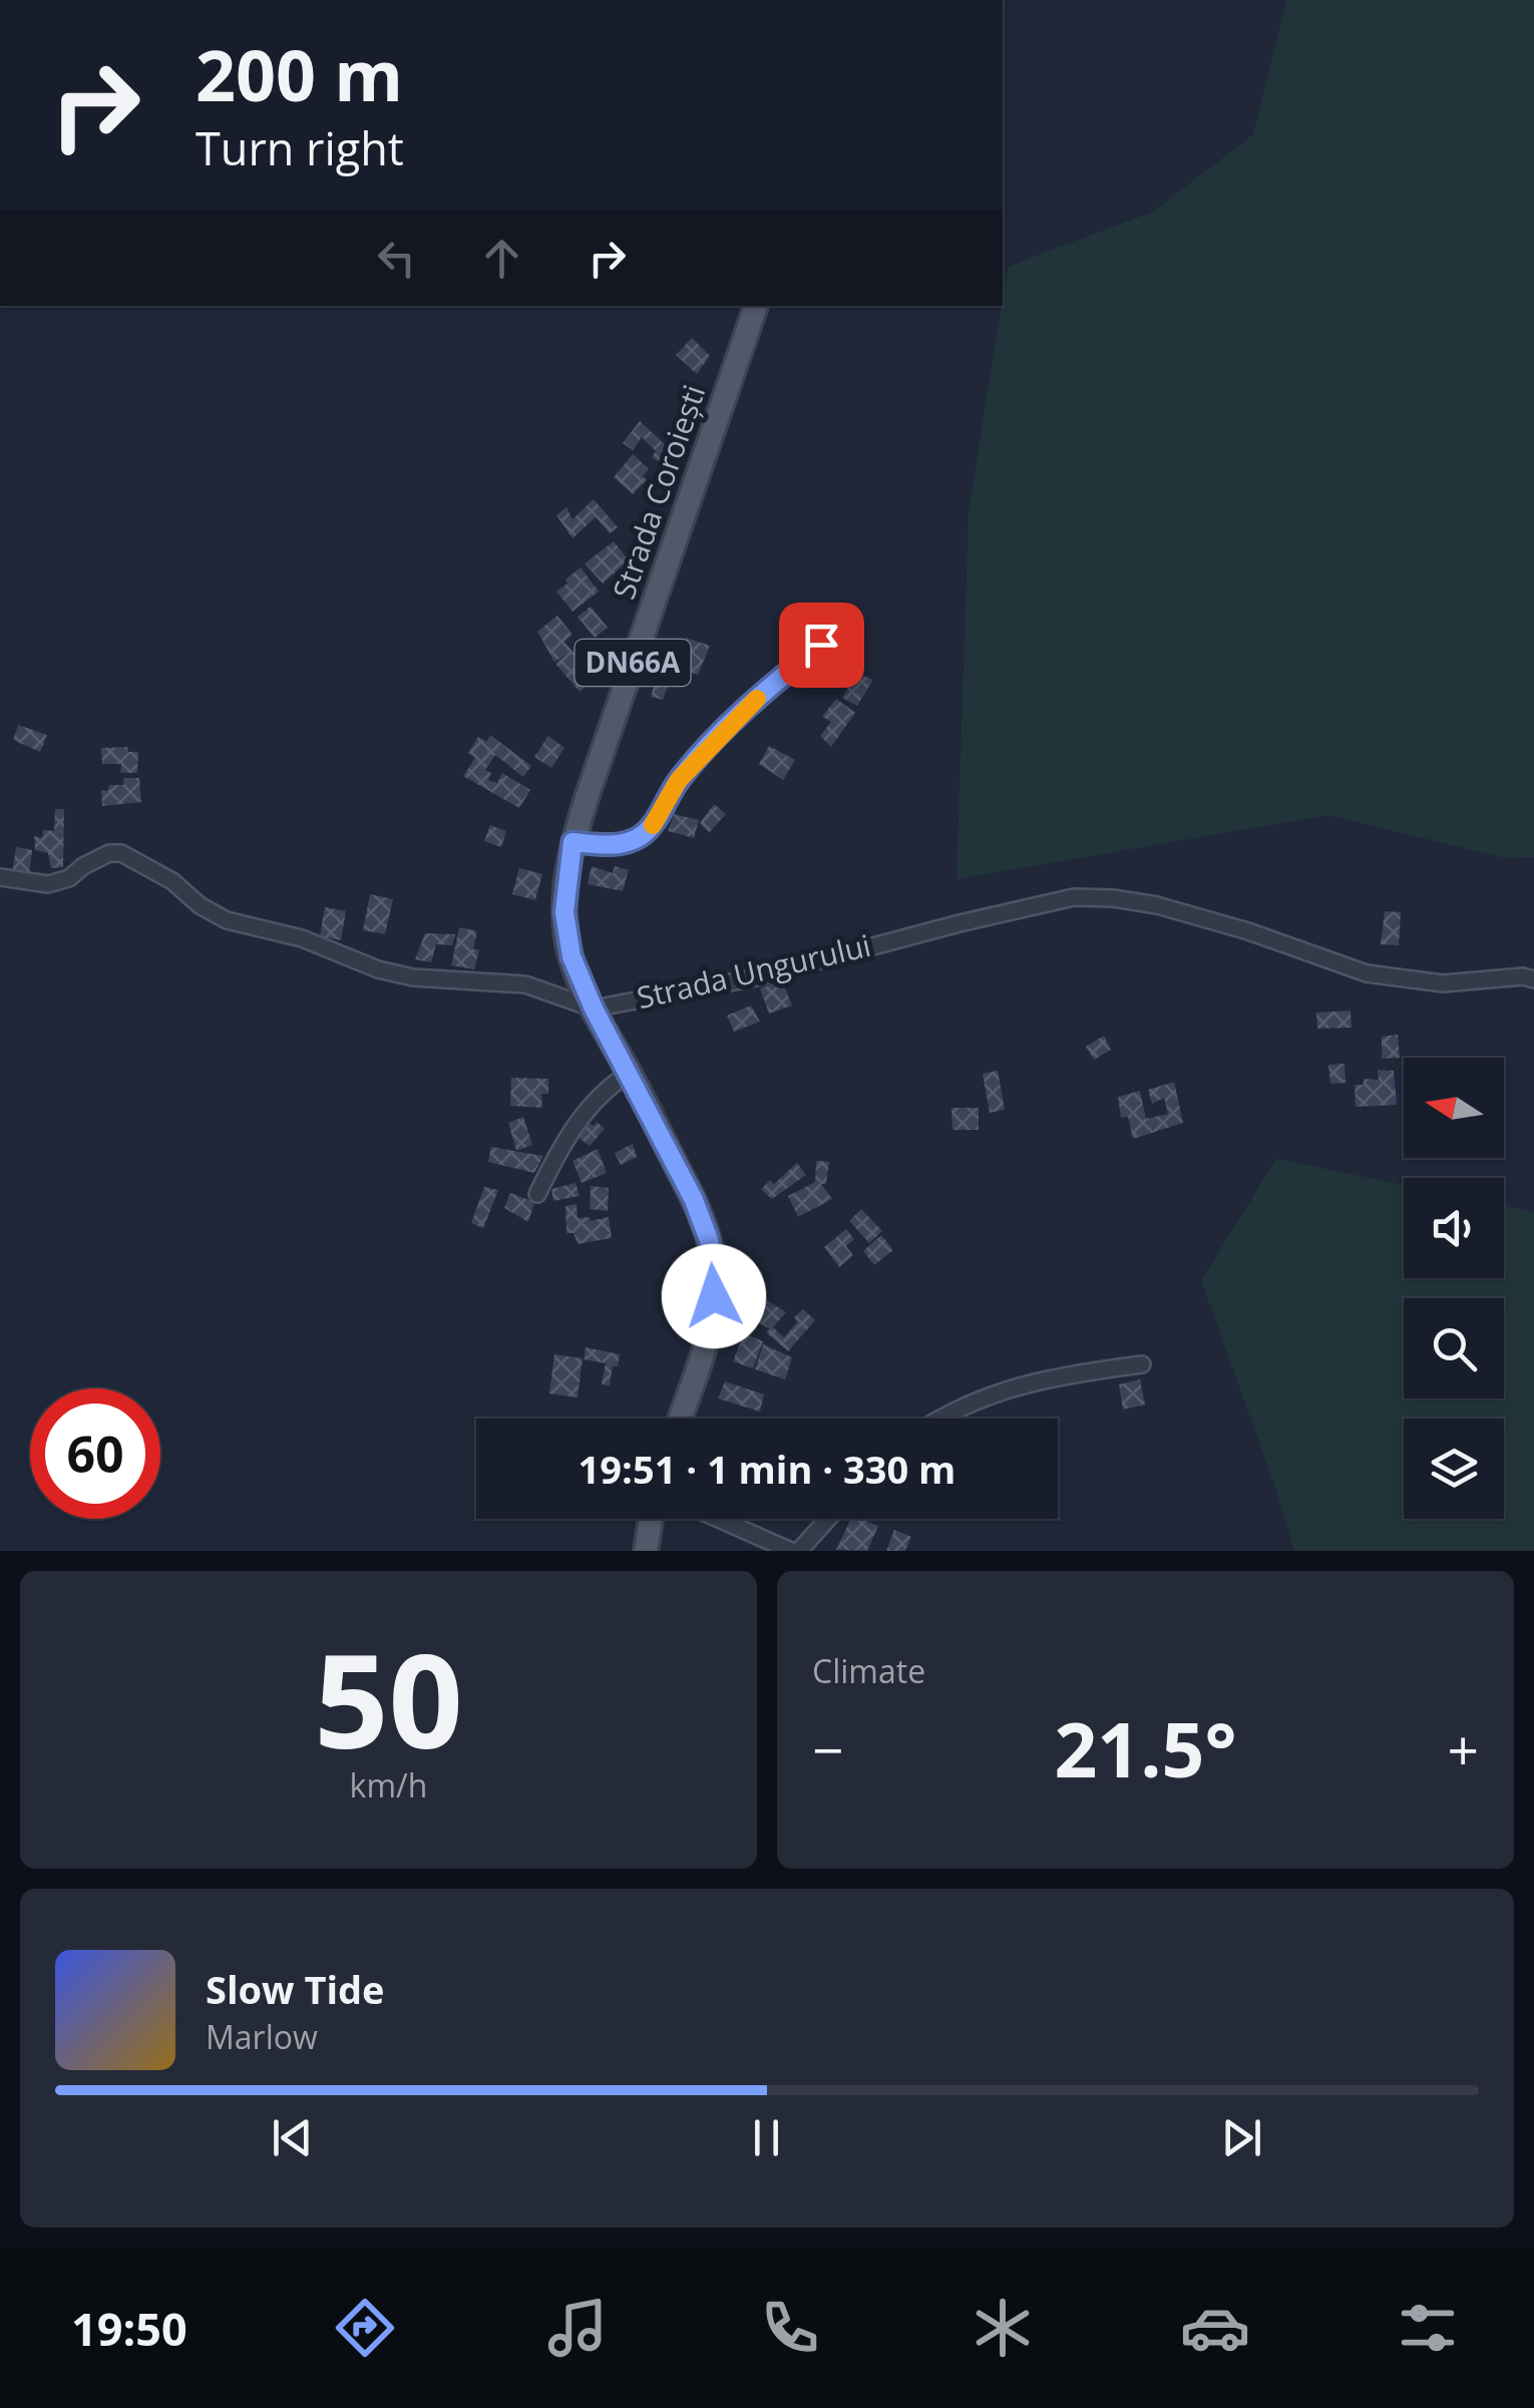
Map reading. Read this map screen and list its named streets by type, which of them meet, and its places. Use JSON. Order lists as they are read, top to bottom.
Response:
{
  "streets": {
    "main road": ["Strada Coroiești", "DN66A"],
    "street": ["Strada Ungurului"]
  },
  "crossings": [
    ["Strada Coroiești", "Strada Ungurului"]
  ],
  "north": "left",
  "page": {
    "turn": ["200 m", "Turn right"],
    "limit": "60",
    "trip": "19:51 · 1 min · 330 m",
    "tile": [
      ["50", "km/h"],
      "Climate"
    ],
    "heat": ["−", "21.5°", "+"],
    "song": ["Slow Tide", "Marlow"],
    "tabs": "19:50"
  }
}
